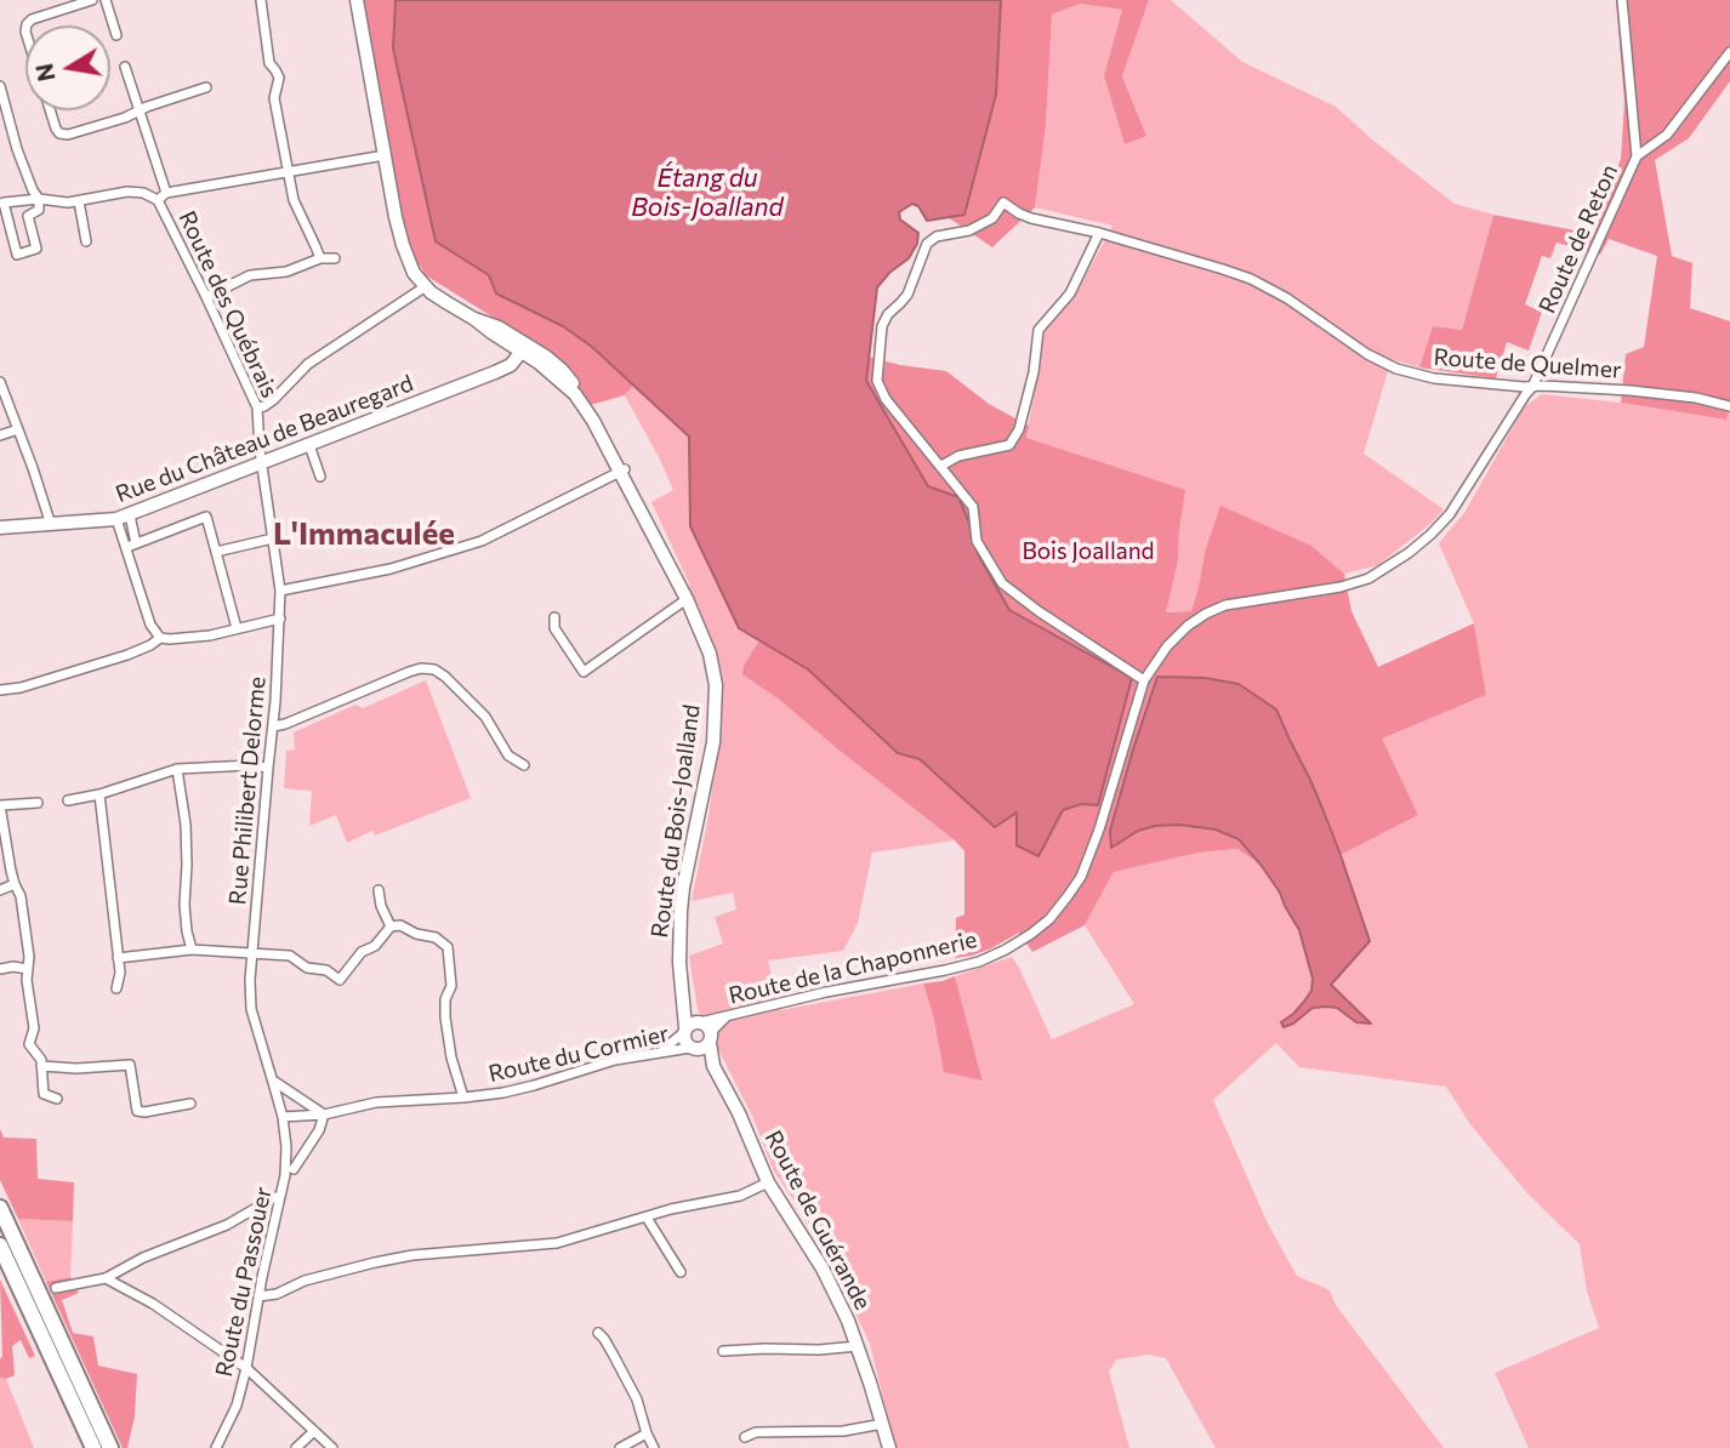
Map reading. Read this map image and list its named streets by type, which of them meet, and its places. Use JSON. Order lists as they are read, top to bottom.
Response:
{
  "streets": {
    "street": [
      "Route de Reton",
      "Route des Québrais",
      "Route de Quelmer",
      "Rue du Château de Beauregard",
      "Rue Philibert Delorme",
      "Route du Bois-Joalland",
      "Route de la Chaponnerie",
      "Route du Cormier",
      "Route de Guérande",
      "Route du Passouer"
    ]
  },
  "crossings": [
    ["Route de Reton", "Route de Quelmer"],
    ["Route de Reton", "Route de la Chaponnerie"],
    ["Route des Québrais", "Rue du Château de Beauregard"],
    ["Route des Québrais", "Rue Philibert Delorme"],
    ["Rue du Château de Beauregard", "Rue Philibert Delorme"],
    ["Rue du Château de Beauregard", "Route du Bois-Joalland"],
    ["Rue Philibert Delorme", "Route du Cormier"],
    ["Rue Philibert Delorme", "Route du Passouer"],
    ["Route du Bois-Joalland", "Route de la Chaponnerie"],
    ["Route du Bois-Joalland", "Route du Cormier"],
    ["Route du Bois-Joalland", "Route de Guérande"],
    ["Route de la Chaponnerie", "Route du Cormier"],
    ["Route de la Chaponnerie", "Route de Guérande"],
    ["Route du Cormier", "Route de Guérande"],
    ["Route du Cormier", "Route du Passouer"]
  ],
  "districts": ["L'Immaculée"],
  "water": ["Étang du Bois-Joalland"],
  "parks": ["Bois Joalland"],
  "north": "left"
}
